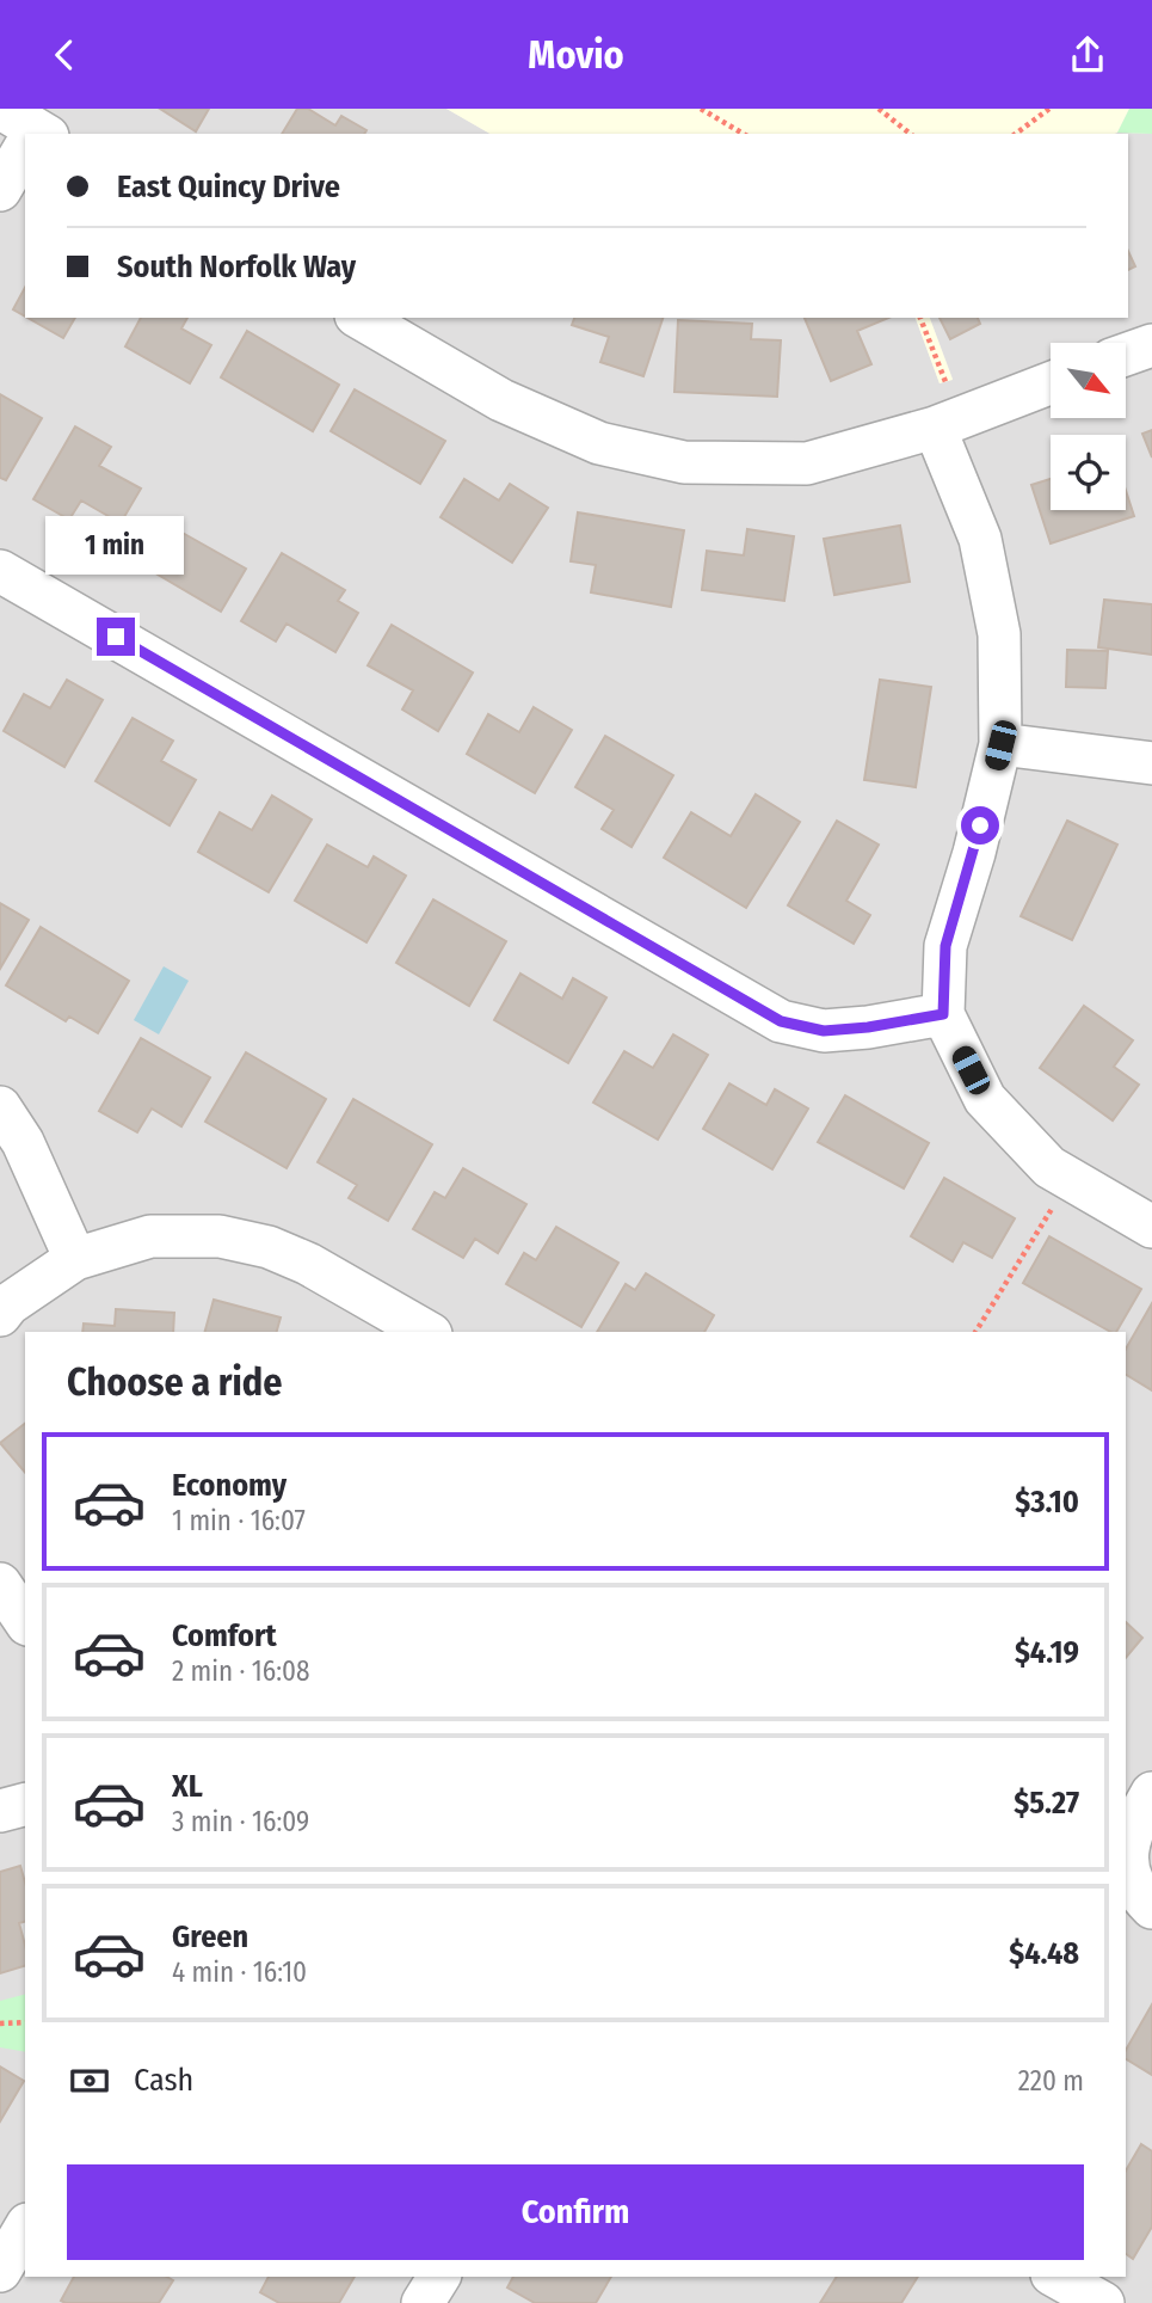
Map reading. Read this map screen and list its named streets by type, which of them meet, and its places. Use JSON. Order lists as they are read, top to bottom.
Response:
{
  "north": "bottom right",
  "page": {
    "header": "Movio",
    "banner": ["East Quincy Drive", "South Norfolk Way"],
    "bubble": "1 min",
    "heading": "Choose a ride",
    "list": [
      {
        "name": "Economy",
        "note": "1 min · 16:07",
        "value": "$3.10"
      },
      {
        "name": "Comfort",
        "note": "2 min · 16:08",
        "value": "$4.19"
      },
      {
        "name": "XL",
        "note": "3 min · 16:09",
        "value": "$5.27"
      },
      {
        "name": "Green",
        "note": "4 min · 16:10",
        "value": "$4.48"
      }
    ],
    "pay": ["Cash", "220 m"],
    "buttons": "Confirm"
  }
}
